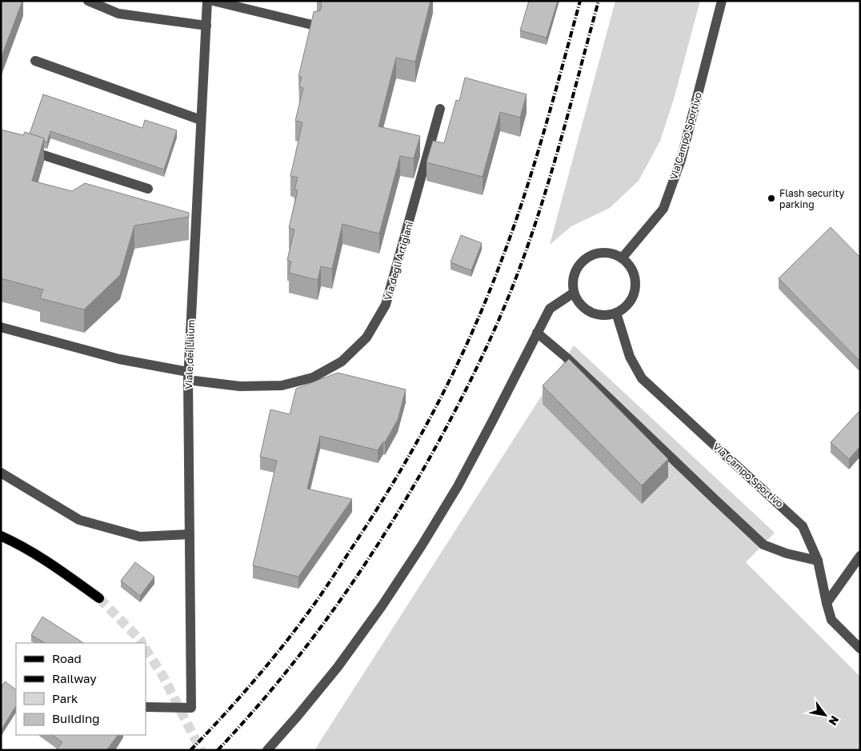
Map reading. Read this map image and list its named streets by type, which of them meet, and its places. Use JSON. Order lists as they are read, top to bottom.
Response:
{
  "streets": {
    "street": ["Via Campo Sportivo", "Via degli Artigiani", "Viale dei Lilium"]
  },
  "crossings": [
    ["Via degli Artigiani", "Viale dei Lilium"]
  ],
  "places": ["Flash security parking"],
  "legend": [
    "Road",
    "Railway",
    "Park",
    "Building"
  ],
  "north": "bottom right"
}
